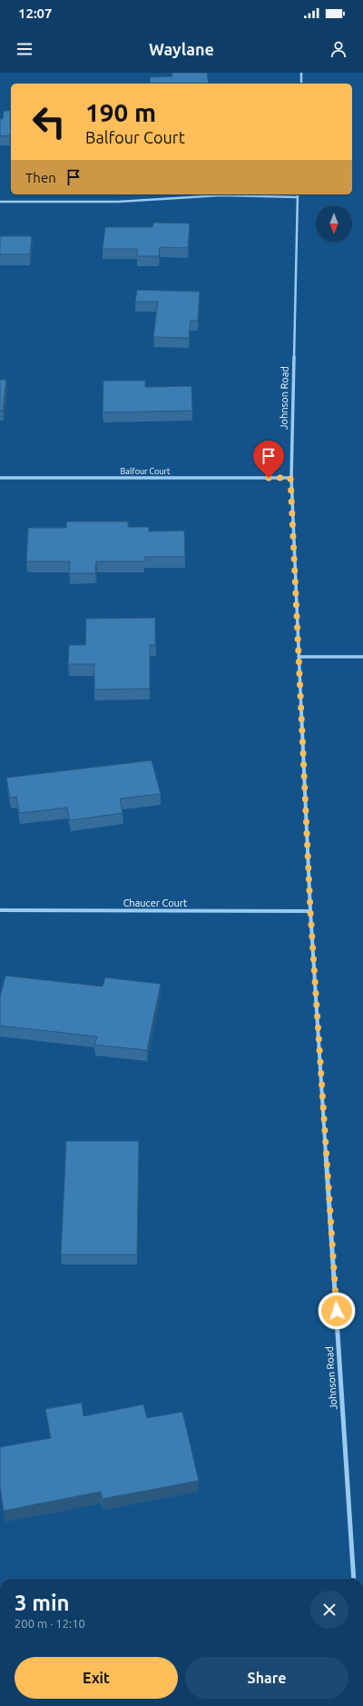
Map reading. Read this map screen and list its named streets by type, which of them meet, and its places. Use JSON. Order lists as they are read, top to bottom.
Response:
{
  "streets": {
    "street": ["Johnson Road", "Balfour Court", "Chaucer Court"]
  },
  "crossings": [
    ["Johnson Road", "Balfour Court"],
    ["Johnson Road", "Chaucer Court"]
  ],
  "north": "bottom",
  "page": {
    "status": "12:07",
    "header": "Waylane",
    "turn": ["190 m", "Balfour Court"],
    "then": "Then",
    "heading": ["3 min", "200 m · 12:10"],
    "buttons": ["Exit", "Share"]
  }
}
